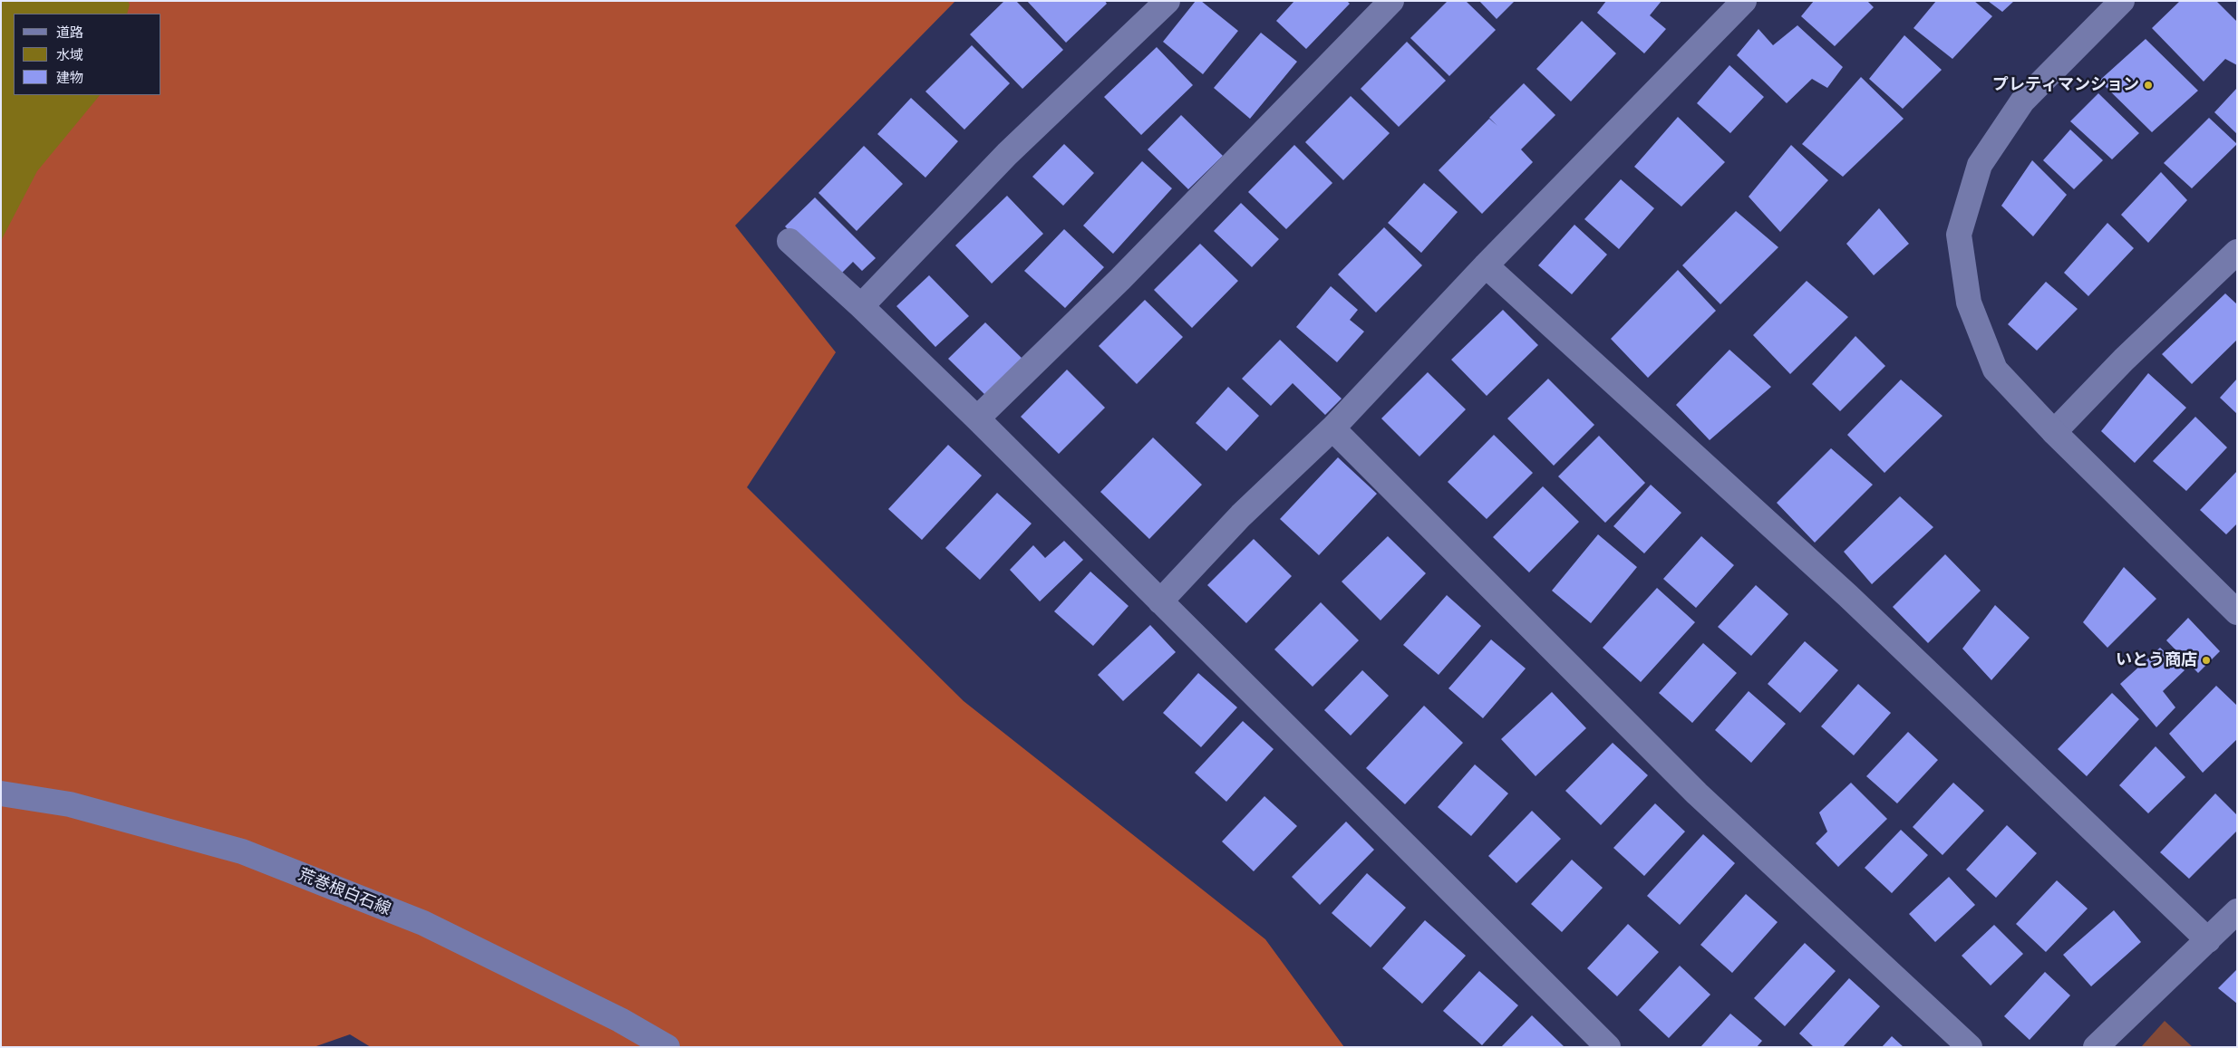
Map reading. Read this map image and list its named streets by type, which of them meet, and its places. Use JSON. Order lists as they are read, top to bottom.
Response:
{
  "streets": {
    "street": ["荒巻根白石線"]
  },
  "places": ["プレティマンション", "いとう商店"],
  "legend": ["道路", "水域", "建物"]
}
